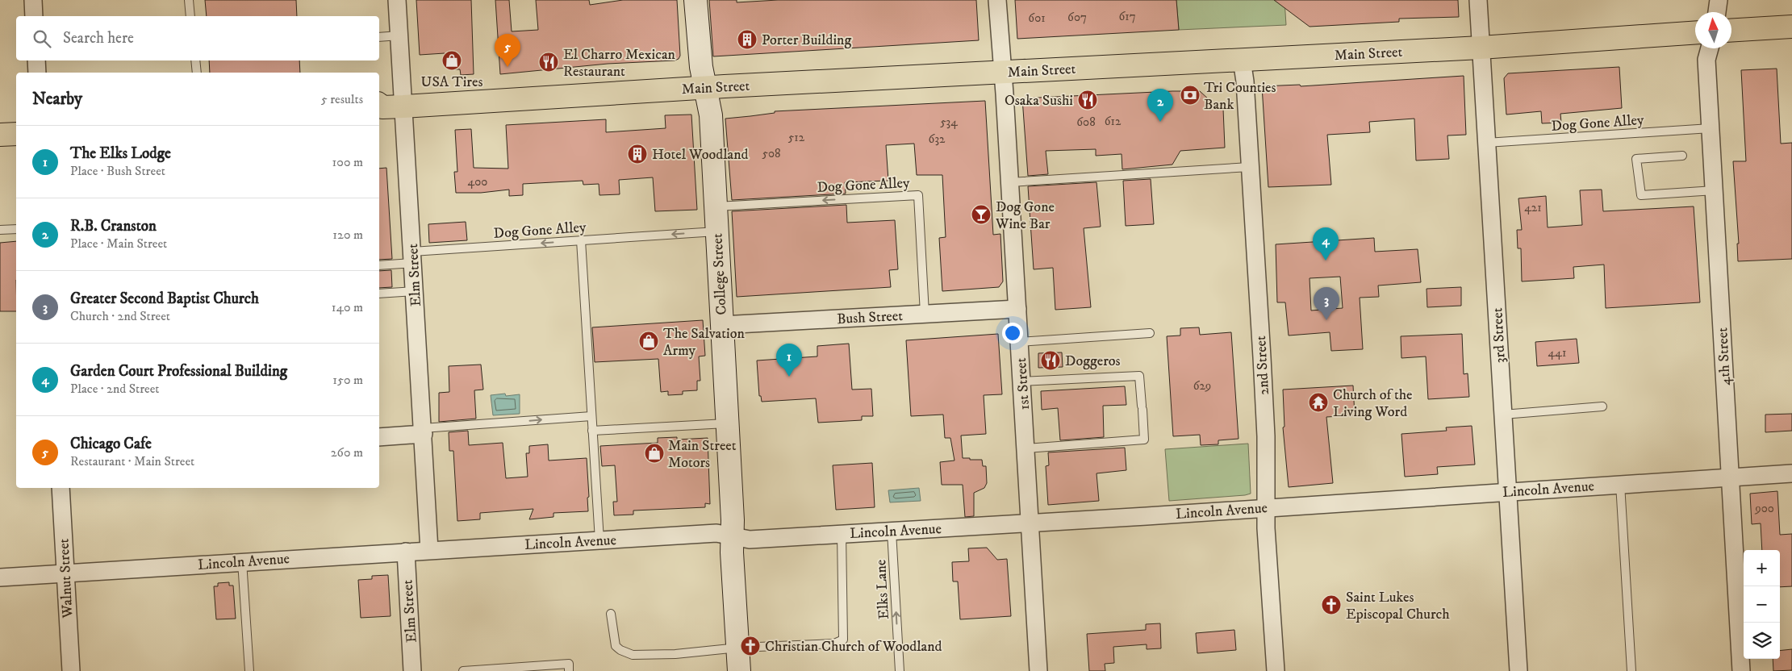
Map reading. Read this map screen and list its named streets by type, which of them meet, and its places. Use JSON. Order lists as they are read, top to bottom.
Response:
{
  "streets": {
    "main road": ["Main Street"],
    "street": [
      "College Street",
      "Elm Street",
      "Bush Street",
      "3rd Street",
      "4th Street",
      "2nd Street",
      "1st Street",
      "Lincoln Avenue",
      "Walnut Street"
    ],
    "lane": ["Dog Gone Alley", "Elks Lane"]
  },
  "crossings": [
    ["Main Street", "College Street"],
    ["Main Street", "Elm Street"],
    ["Main Street", "3rd Street"],
    ["Main Street", "2nd Street"],
    ["Main Street", "1st Street"],
    ["Dog Gone Alley", "College Street"],
    ["Dog Gone Alley", "Elm Street"],
    ["Dog Gone Alley", "Bush Street"],
    ["Dog Gone Alley", "3rd Street"],
    ["Dog Gone Alley", "4th Street"],
    ["College Street", "Bush Street"],
    ["College Street", "Lincoln Avenue"],
    ["Elm Street", "Lincoln Avenue"],
    ["Bush Street", "1st Street"],
    ["3rd Street", "Lincoln Avenue"],
    ["4th Street", "Lincoln Avenue"],
    ["2nd Street", "Lincoln Avenue"],
    ["1st Street", "Lincoln Avenue"],
    ["Lincoln Avenue", "Walnut Street"],
    ["Lincoln Avenue", "Elks Lane"]
  ],
  "one_way": ["Dog Gone Alley", "Elks Lane"],
  "places": {
    "building": ["Porter Building", "Hotel Woodland"],
    "shop": ["USA Tires", "The Salvation Army", "Main Street Motors"],
    "restaurant": ["El Charro Mexican Restaurant", "Osaka Sushi", "Doggeros"],
    "bank": ["Tri Counties Bank"],
    "bar": ["Dog Gone Wine Bar"],
    "temple": ["Church of the Living Word"],
    "church": ["Saint Lukes Episcopal Church", "Christian Church of Woodland"]
  },
  "house_numbers": [
    "617",
    "607",
    "601",
    "612",
    "534",
    "608",
    "512",
    "632",
    "508",
    "400",
    "421",
    "441",
    "629",
    "900"
  ],
  "north": "top",
  "page": {
    "search": "Search here",
    "pins": [
      "5",
      "2",
      "4",
      "3",
      "1"
    ],
    "heading": ["Nearby", "5 results"],
    "list": [
      {
        "mark": "1",
        "name": "The Elks Lodge",
        "note": "Place · Bush Street",
        "value": "100 m"
      },
      {
        "mark": "2",
        "name": "R.B. Cranston",
        "note": "Place · Main Street",
        "value": "120 m"
      },
      {
        "mark": "3",
        "name": "Greater Second Baptist Church",
        "note": "Church · 2nd Street",
        "value": "140 m"
      },
      {
        "mark": "4",
        "name": "Garden Court Professional Building",
        "note": "Place · 2nd Street",
        "value": "150 m"
      },
      {
        "mark": "5",
        "name": "Chicago Cafe",
        "note": "Restaurant · Main Street",
        "value": "260 m"
      }
    ],
    "map_buttons": ["+", "−"]
  }
}
